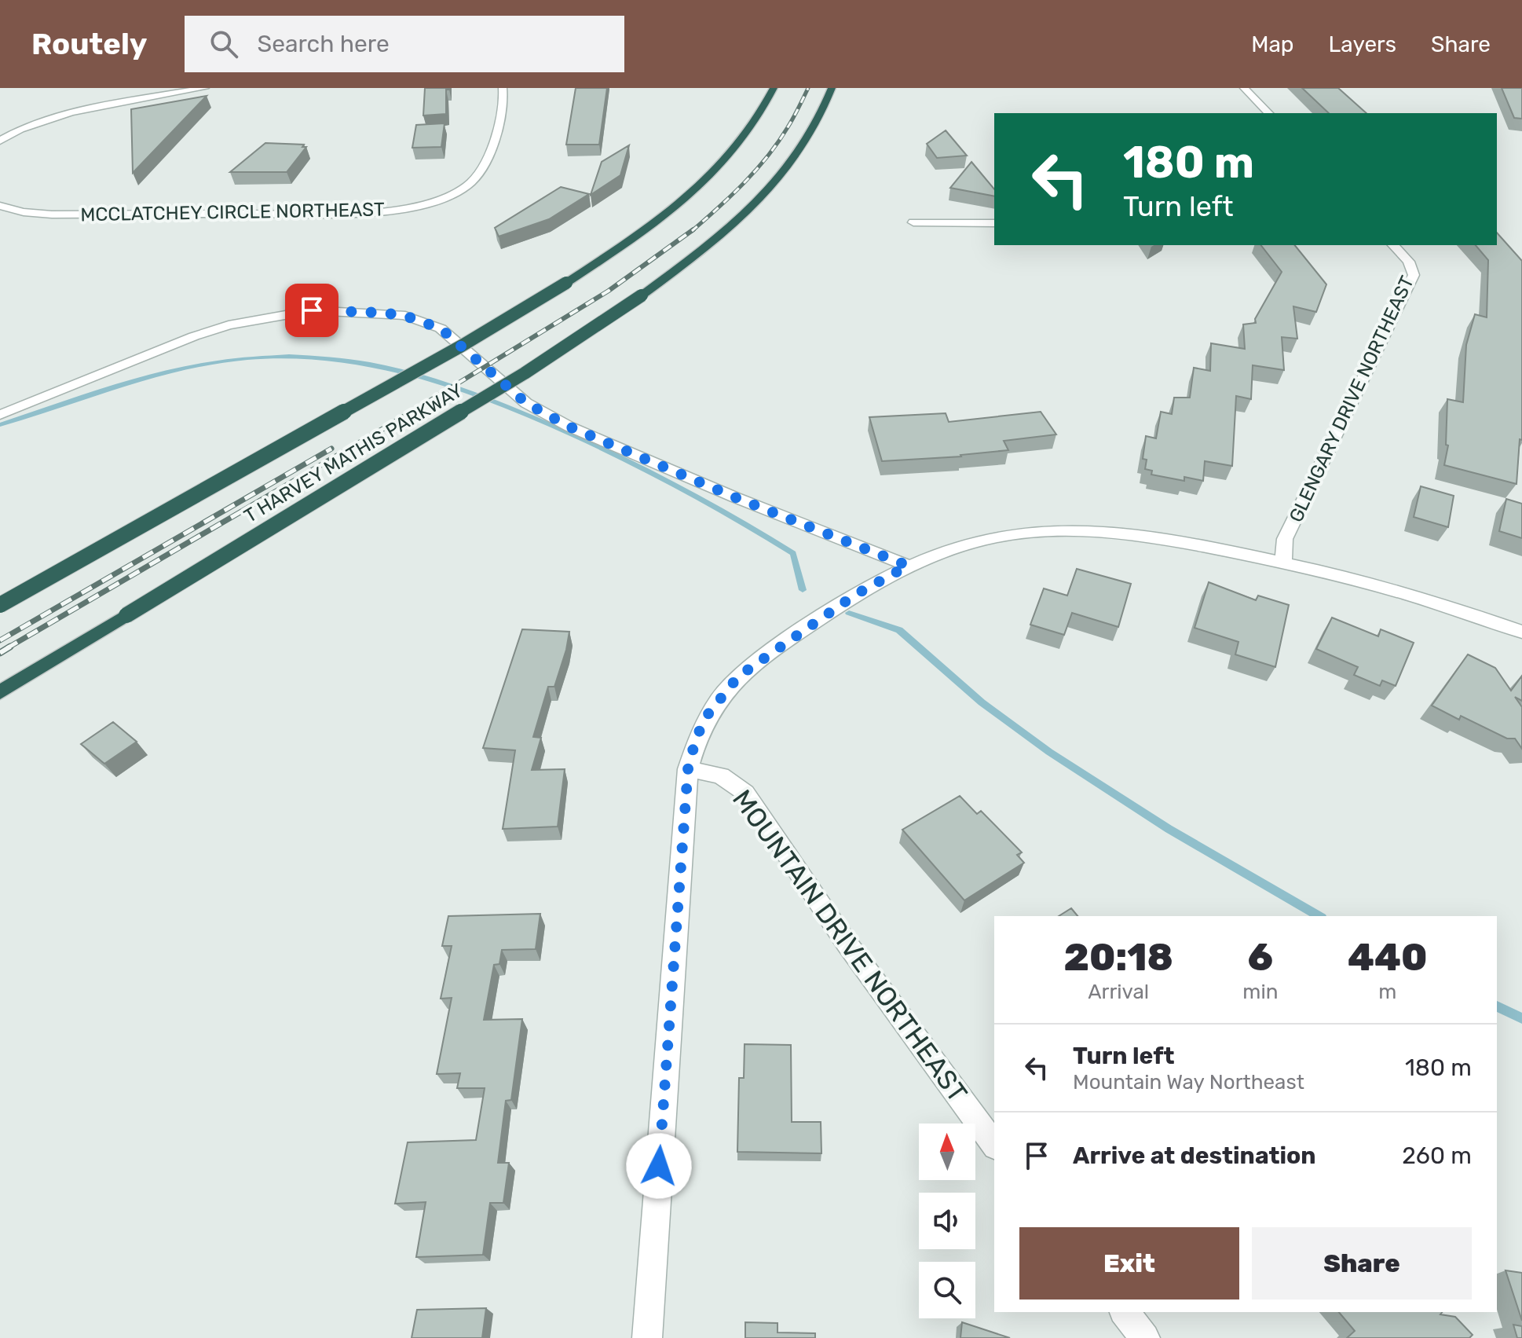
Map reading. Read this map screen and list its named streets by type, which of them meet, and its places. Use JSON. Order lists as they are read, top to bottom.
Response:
{
  "streets": {
    "highway": ["T HARVEY MATHIS PARKWAY"],
    "street": ["MCCLATCHEY CIRCLE NORTHEAST", "GLENGARY DRIVE NORTHEAST", "MOUNTAIN DRIVE NORTHEAST"]
  },
  "north": "top",
  "page": {
    "header": "Routely",
    "search": "Search here",
    "nav": ["Map", "Layers", "Share"],
    "turn": ["180 m", "Turn left"],
    "eta": [
      "20:18",
      "Arrival",
      "6",
      "min",
      "440",
      "m"
    ],
    "list": [
      {
        "name": "Turn left",
        "note": "Mountain Way Northeast",
        "value": "180 m"
      },
      {
        "name": "Arrive at destination",
        "value": "260 m"
      }
    ],
    "buttons": ["Exit", "Share"]
  }
}
